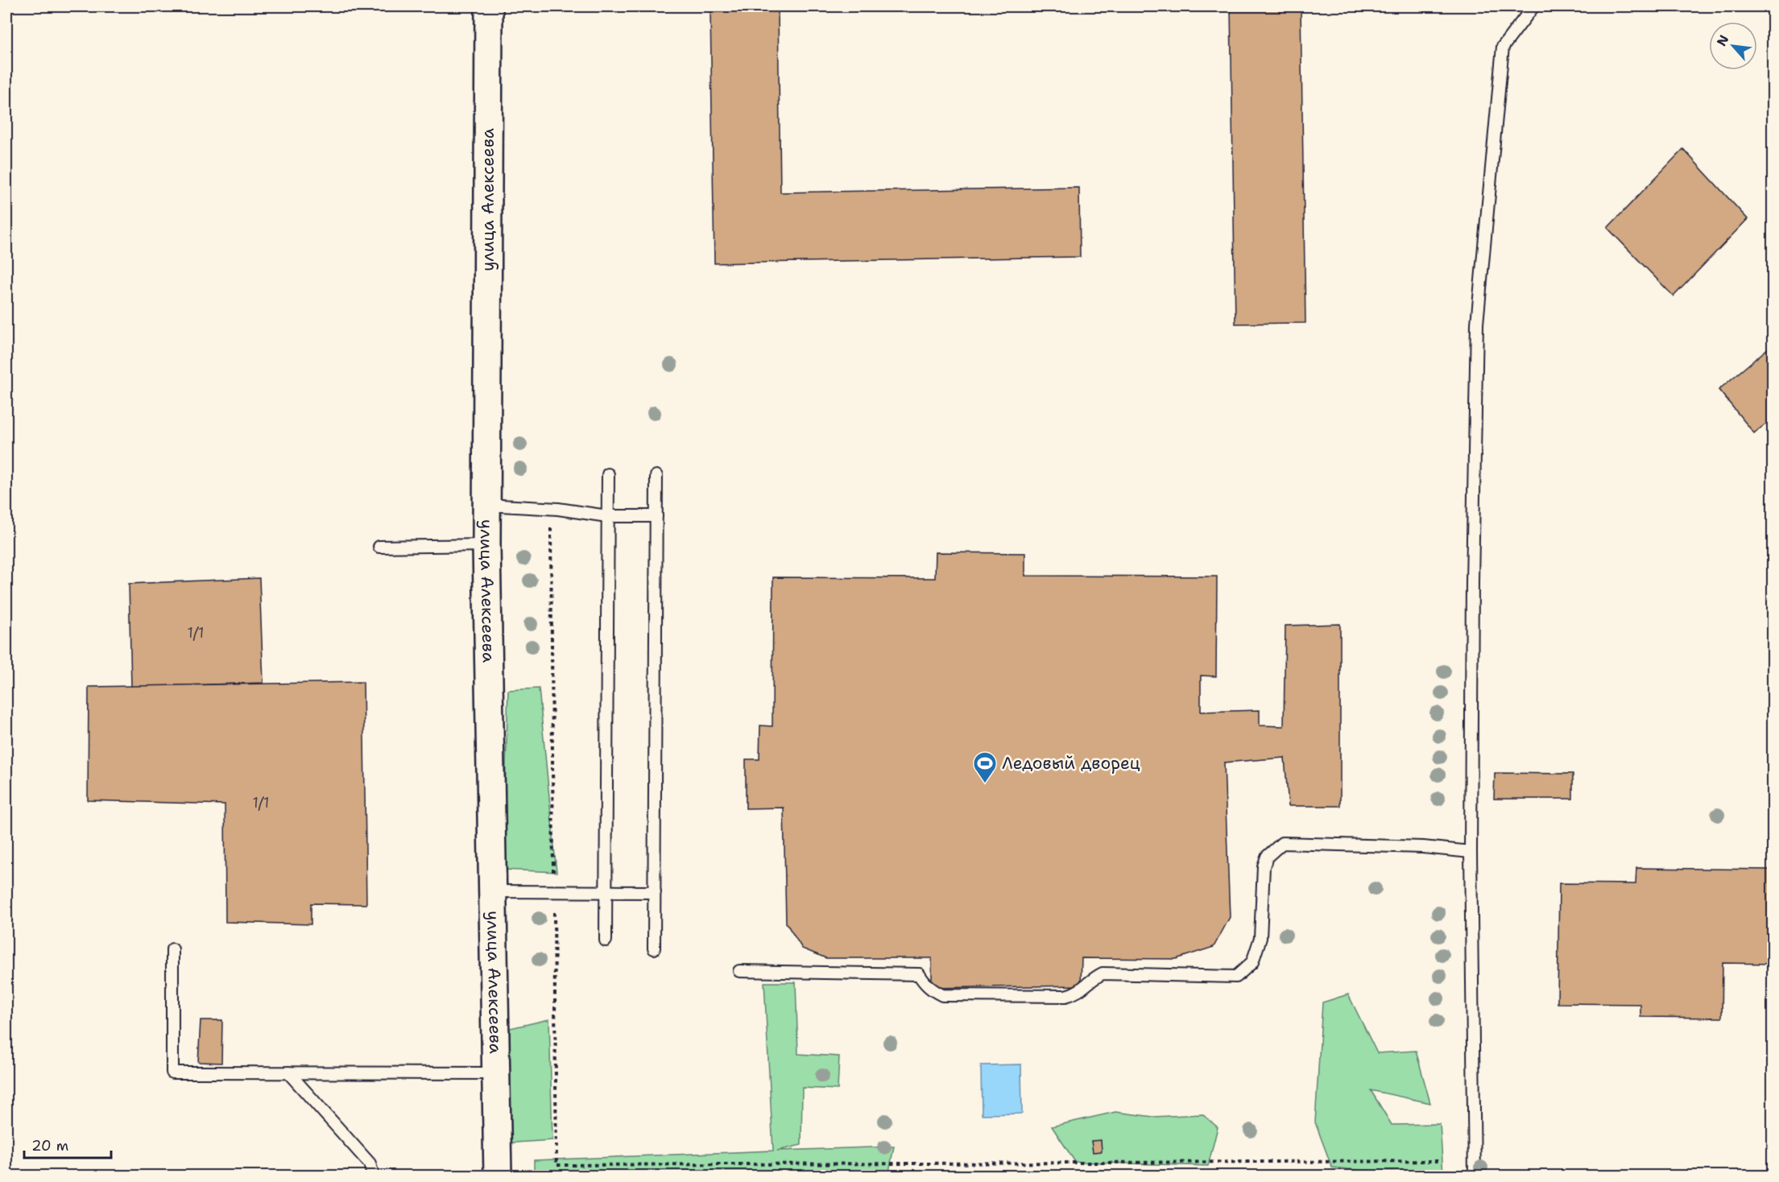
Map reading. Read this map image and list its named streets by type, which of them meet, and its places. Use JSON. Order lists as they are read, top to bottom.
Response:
{
  "streets": {
    "street": ["улица Алексеева"]
  },
  "places": {
    "sports": ["Ледовый дворец"]
  },
  "house_numbers": ["1/1", "1/1"],
  "scale_bar": "20 m",
  "north": "top left"
}
